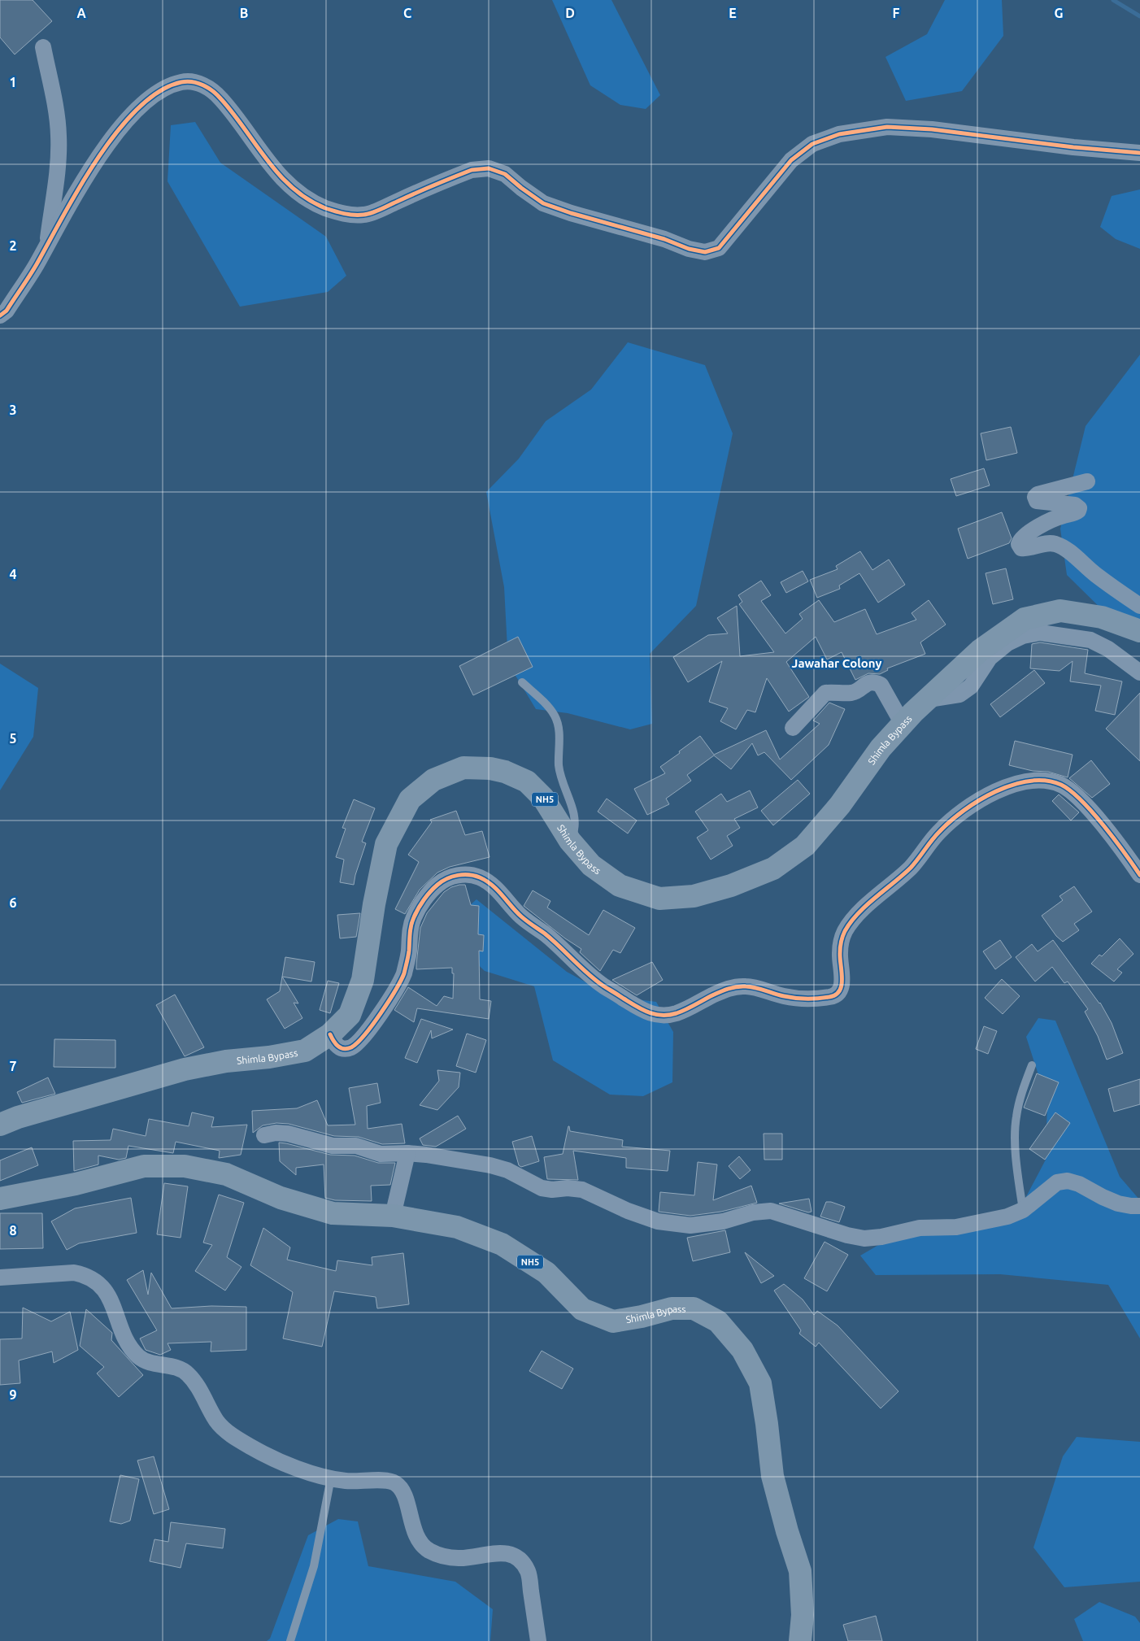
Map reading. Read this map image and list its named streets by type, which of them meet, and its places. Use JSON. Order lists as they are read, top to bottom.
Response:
{
  "streets": {
    "highway": ["Shimla Bypass", "NH5"]
  },
  "districts": ["Jawahar Colony"],
  "grid": {
    "columns": [
      "A",
      "B",
      "C",
      "D",
      "E",
      "F",
      "G"
    ],
    "rows": [
      "1",
      "2",
      "3",
      "4",
      "5",
      "6",
      "7",
      "8",
      "9"
    ]
  }
}
